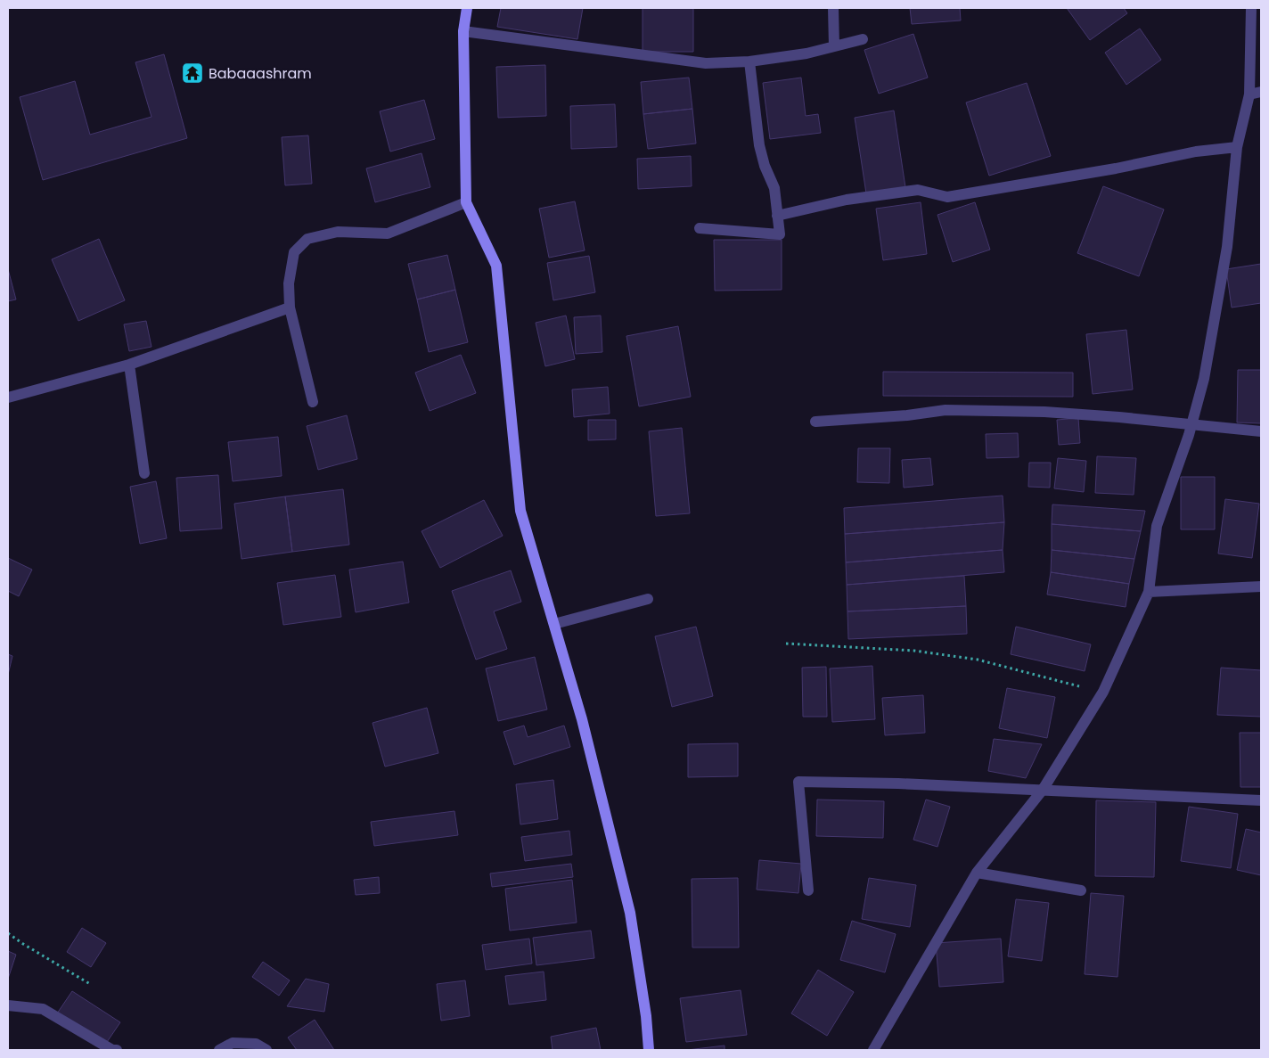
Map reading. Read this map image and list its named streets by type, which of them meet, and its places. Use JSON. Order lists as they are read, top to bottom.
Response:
{
  "places": {
    "temple": ["Babaaashram"]
  }
}
